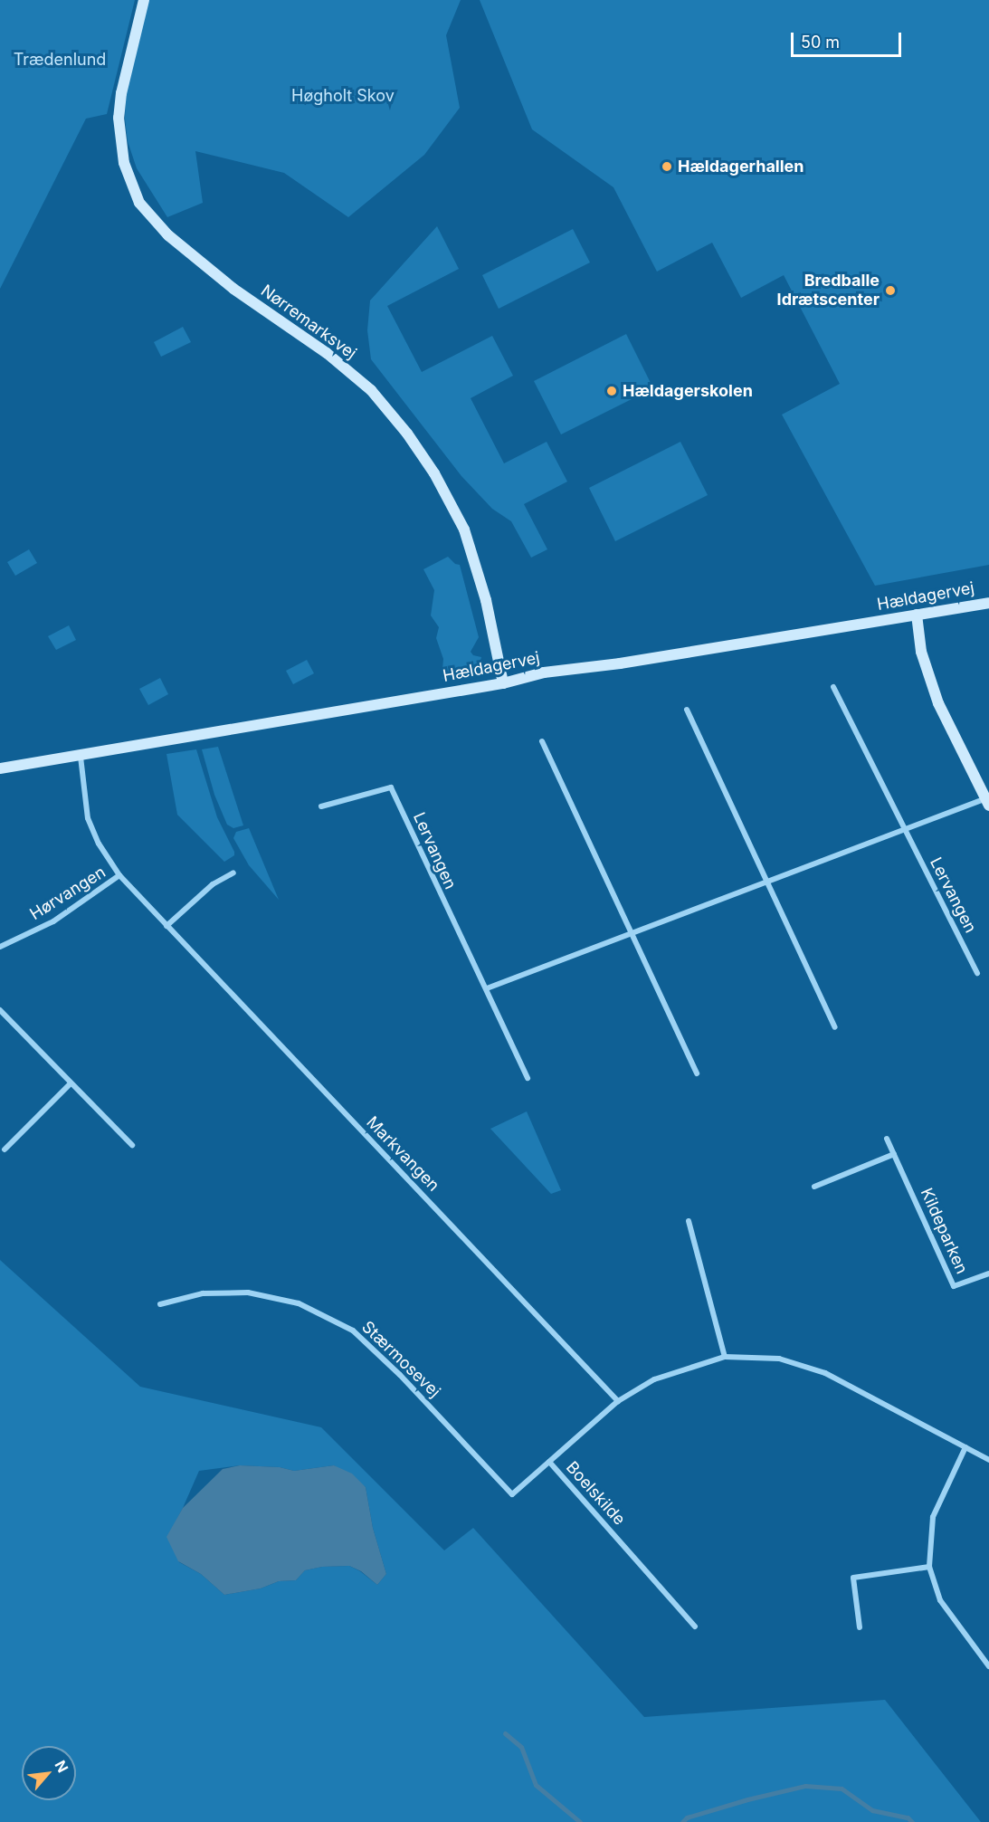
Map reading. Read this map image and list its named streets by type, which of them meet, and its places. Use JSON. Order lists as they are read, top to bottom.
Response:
{
  "streets": {
    "street": [
      "Nørremarksvej",
      "Hældagervej",
      "Lervangen",
      "Hørvangen",
      "Markvangen",
      "Kildeparken",
      "Stærmosevej",
      "Boelskilde"
    ]
  },
  "crossings": [
    ["Nørremarksvej", "Hældagervej"],
    ["Hældagervej", "Markvangen"],
    ["Hørvangen", "Markvangen"],
    ["Markvangen", "Boelskilde"],
    ["Stærmosevej", "Boelskilde"]
  ],
  "parks": ["Trædenlund", "Høgholt Skov"],
  "places": ["Hældagerhallen", "Bredballe Idrætscenter", "Hældagerskolen"],
  "scale_bar": "50 m",
  "north": "top right"
}
